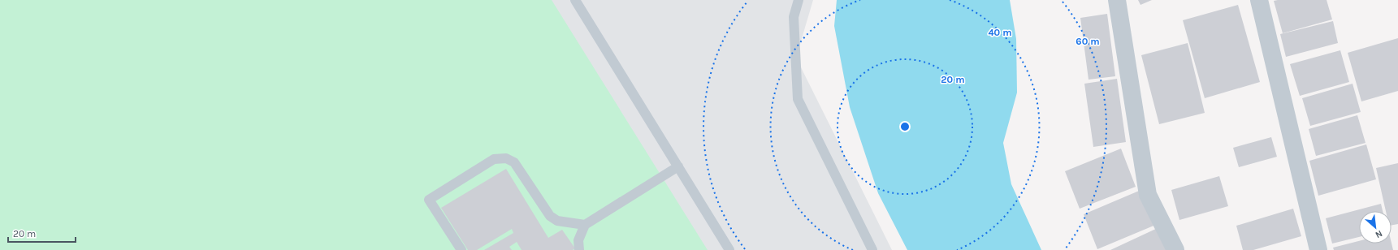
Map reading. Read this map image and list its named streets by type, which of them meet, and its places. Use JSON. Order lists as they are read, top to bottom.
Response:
{
  "scale_bar": "20 m",
  "north": "bottom right",
  "rings": ["40 m", "60 m", "20 m"]
}
